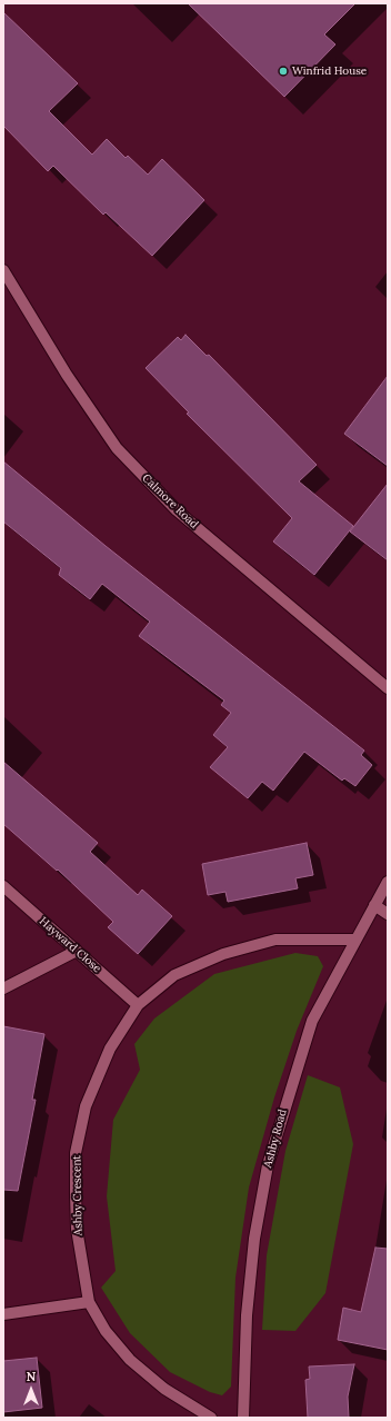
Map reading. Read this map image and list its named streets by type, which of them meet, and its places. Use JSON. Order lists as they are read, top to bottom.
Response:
{
  "streets": {
    "street": [
      "Calmore Road",
      "Hayward Close",
      "Ashby Road",
      "Ashby Crescent"
    ]
  },
  "crossings": [
    ["Hayward Close", "Ashby Crescent"],
    ["Ashby Road", "Ashby Crescent"]
  ],
  "places": ["Winfrid House"],
  "north": "top"
}
